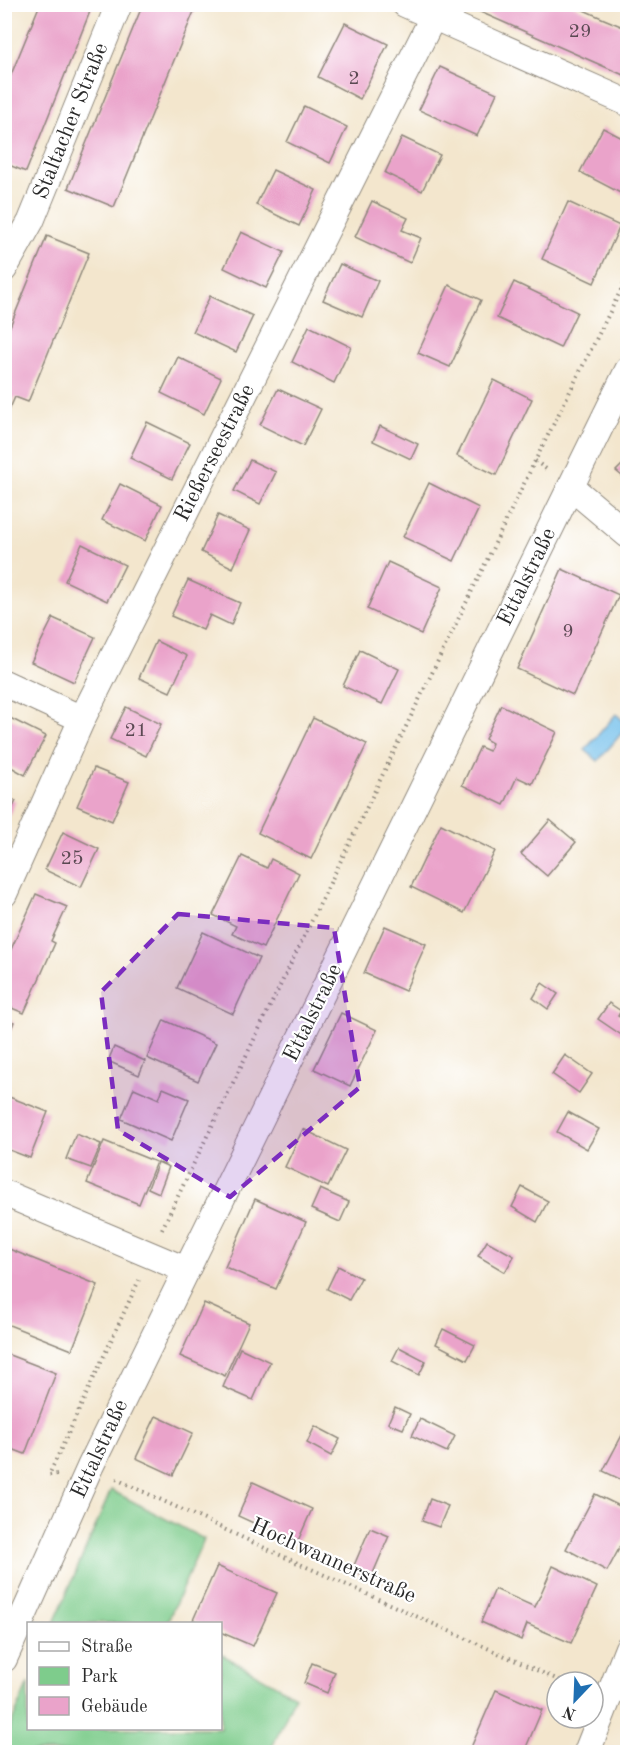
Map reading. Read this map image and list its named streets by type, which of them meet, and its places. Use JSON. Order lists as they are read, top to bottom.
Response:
{
  "streets": {
    "street": ["Staltacher Straße", "Rießerseestraße", "Ettalstraße"],
    "path": ["Hochwannerstraße"]
  },
  "crossings": [
    ["Ettalstraße", "Hochwannerstraße"]
  ],
  "house_numbers": [
    "29",
    "2",
    "9",
    "21",
    "25"
  ],
  "legend": ["Straße", "Park", "Gebäude"],
  "north": "bottom left"
}
